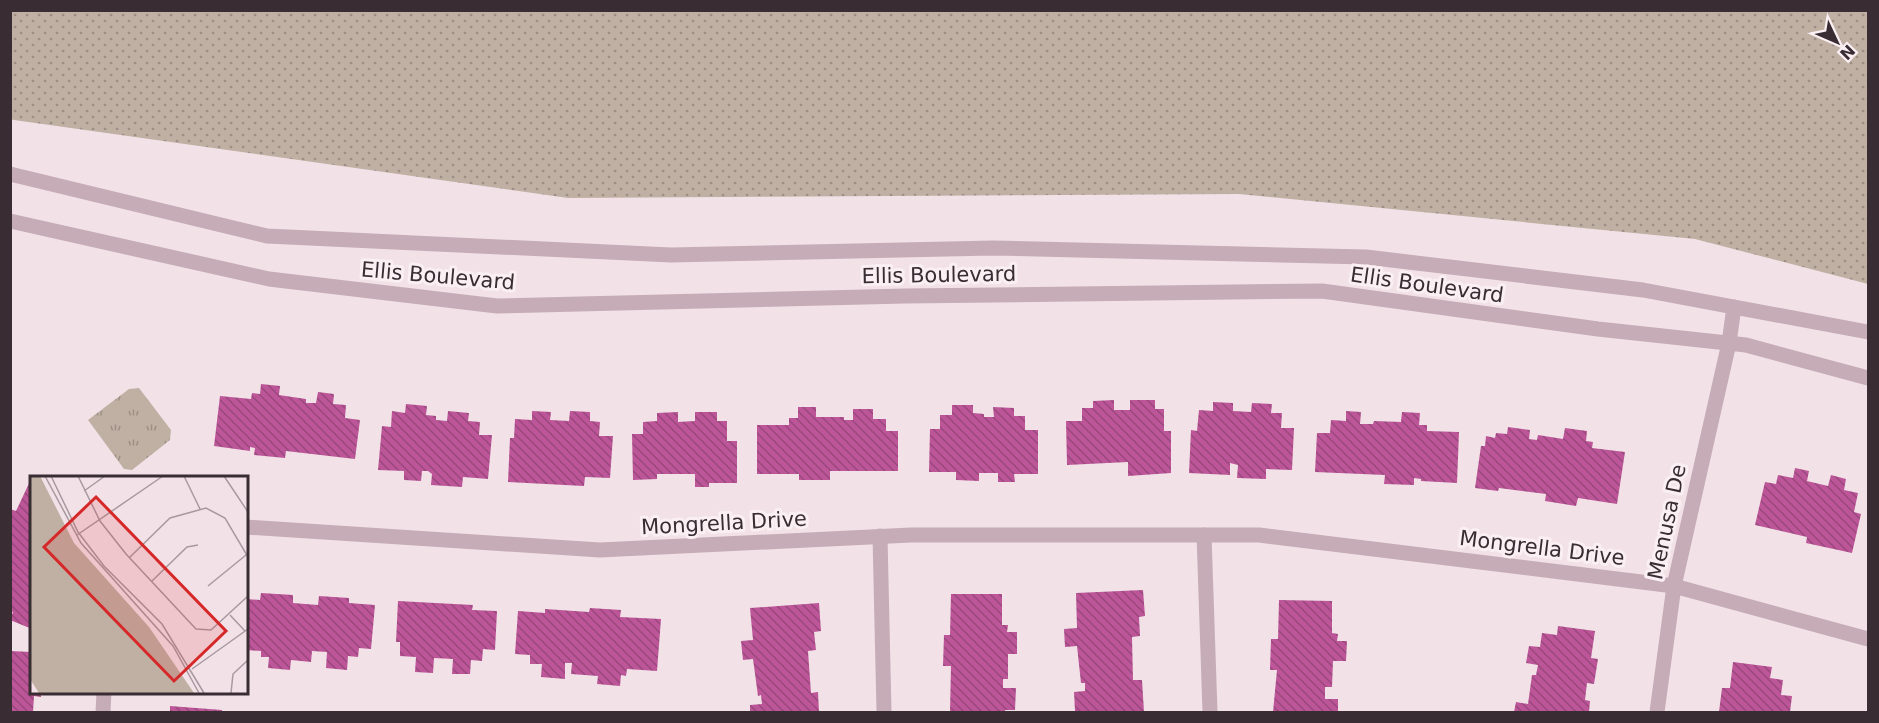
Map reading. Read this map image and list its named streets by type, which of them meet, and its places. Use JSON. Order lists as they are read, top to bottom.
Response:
{
  "streets": {
    "street": ["Ellis Boulevard", "Menusa De", "Mongrella Drive"]
  },
  "crossings": [
    ["Ellis Boulevard", "Menusa De"],
    ["Menusa De", "Mongrella Drive"]
  ],
  "north": "bottom right"
}
